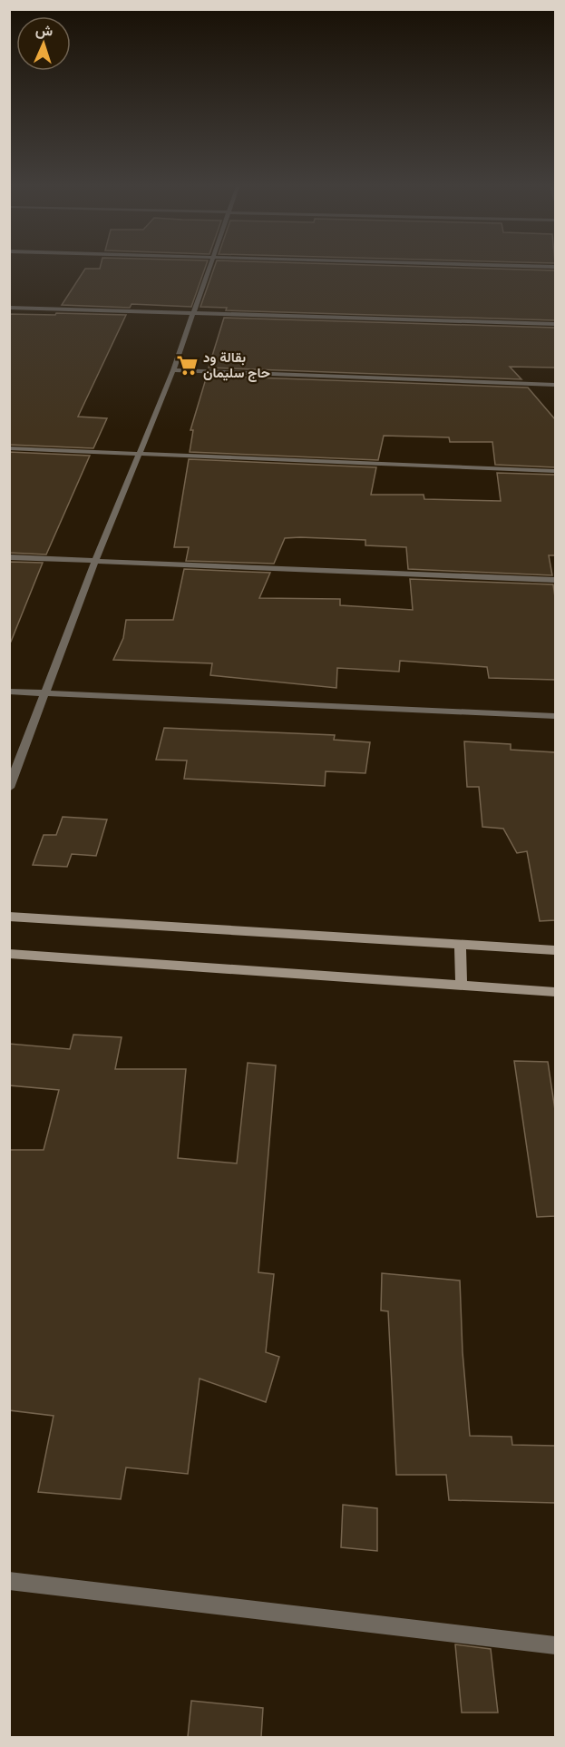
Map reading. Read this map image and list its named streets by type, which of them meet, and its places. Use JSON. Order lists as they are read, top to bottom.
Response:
{
  "places": {
    "supermarket": ["بقالة ود حاج سليمان"]
  },
  "north": "top"
}
